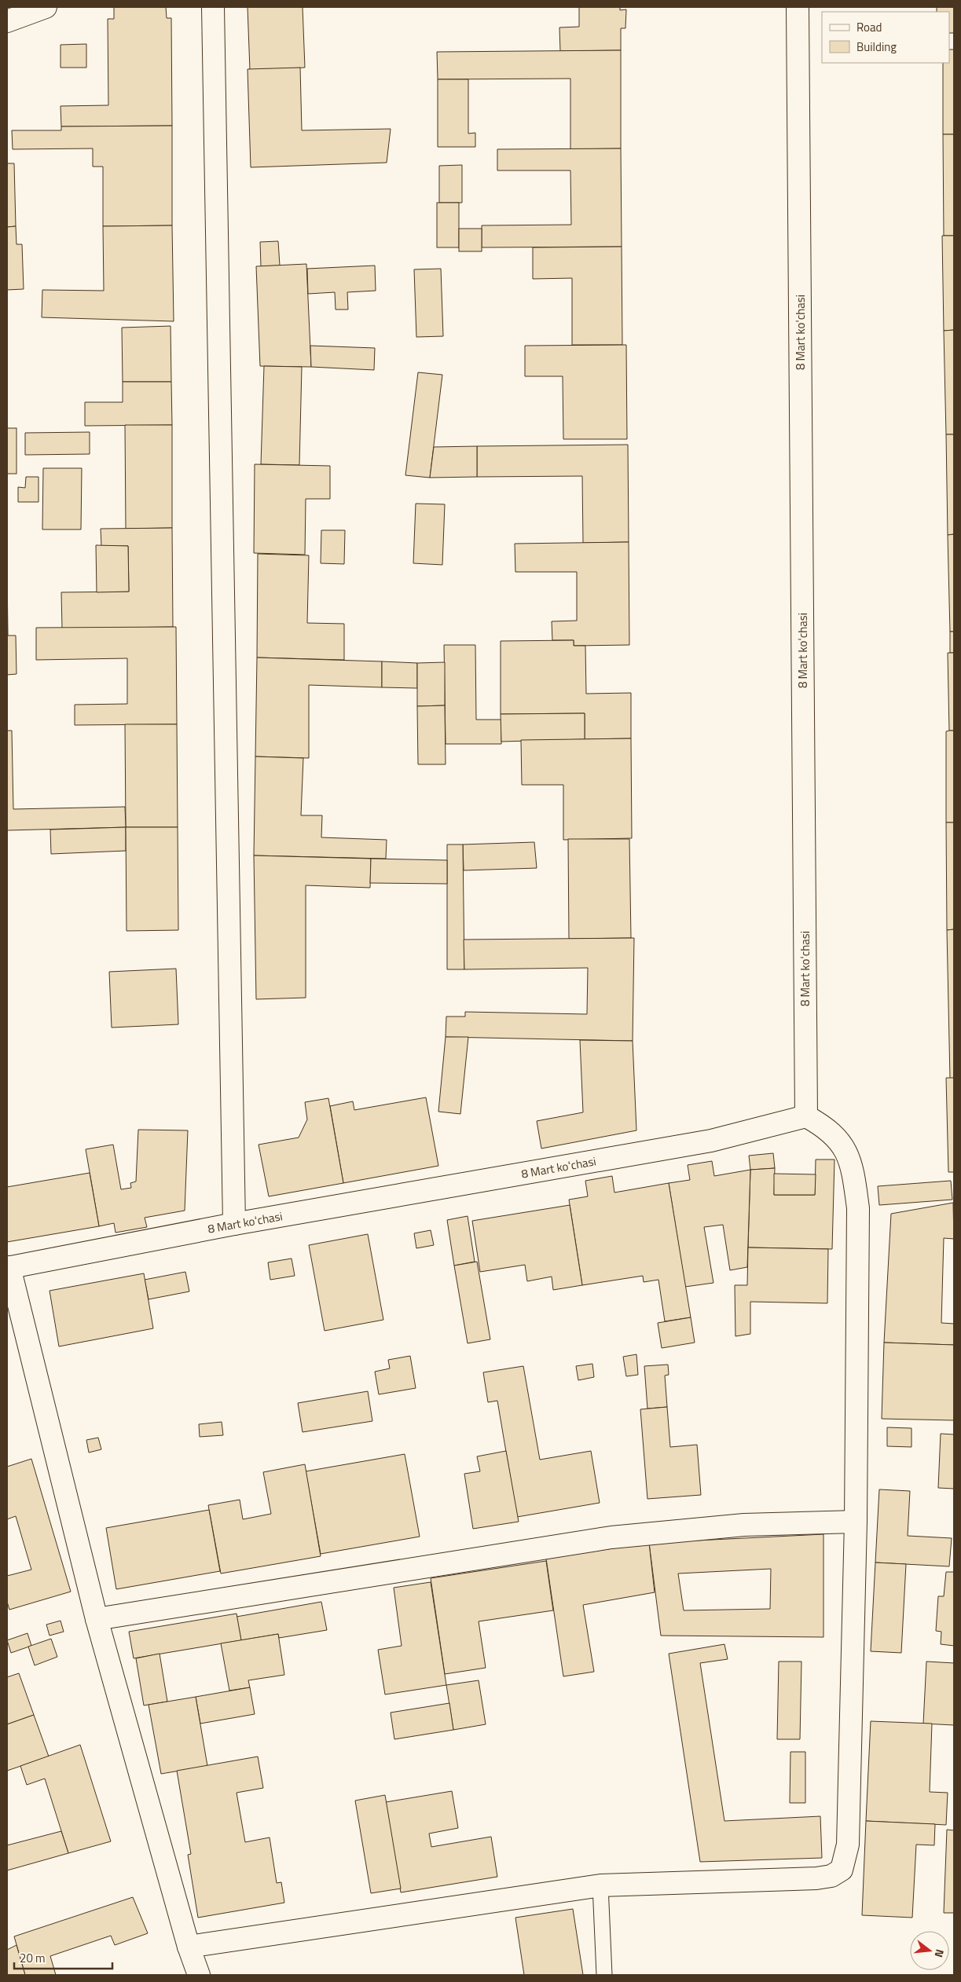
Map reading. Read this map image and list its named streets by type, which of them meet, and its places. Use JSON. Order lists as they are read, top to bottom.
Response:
{
  "streets": {
    "street": ["8 Mart koʻchasi"]
  },
  "legend": ["Road", "Building"],
  "scale_bar": "20 m",
  "north": "right"
}
